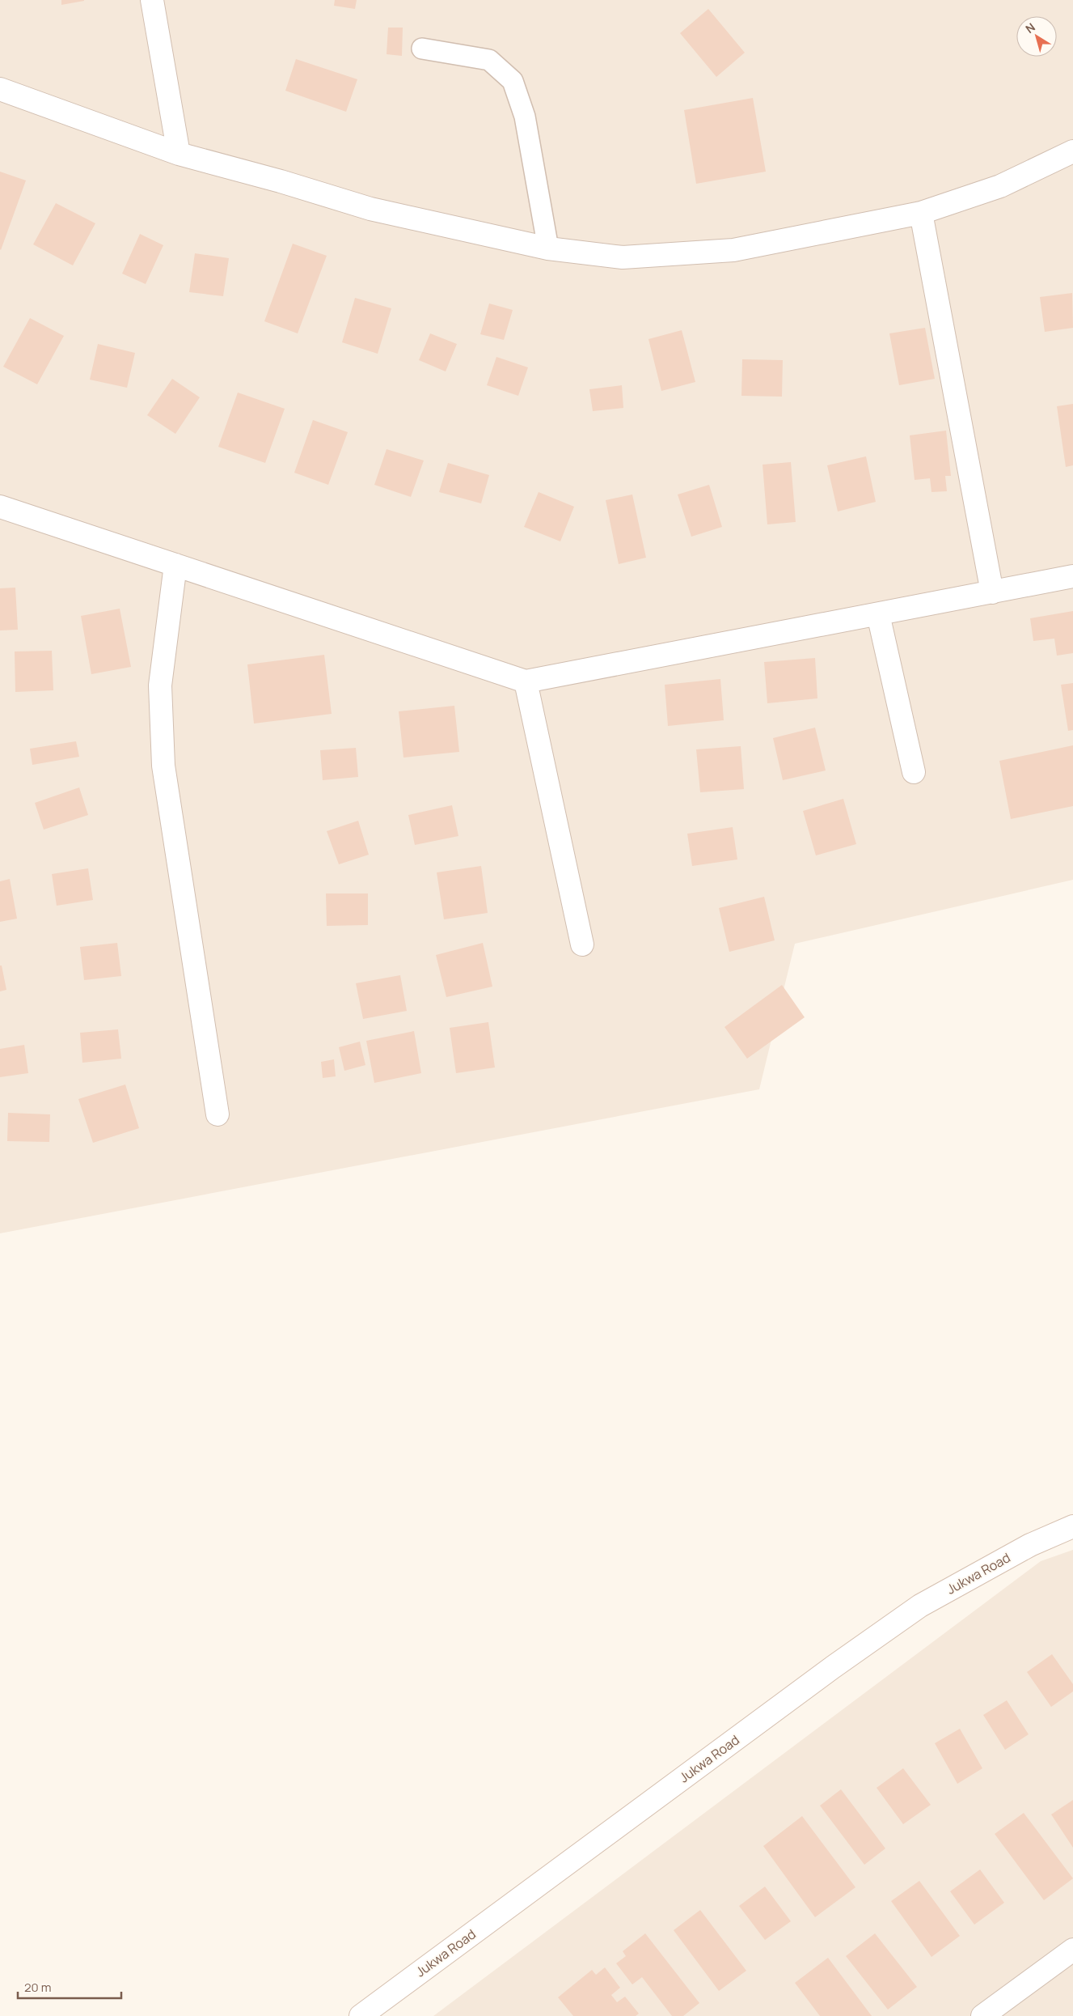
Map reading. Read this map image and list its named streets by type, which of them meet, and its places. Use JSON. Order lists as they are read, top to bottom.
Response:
{
  "streets": {
    "street": ["Jukwa Road"]
  },
  "scale_bar": "20 m",
  "north": "top left"
}
